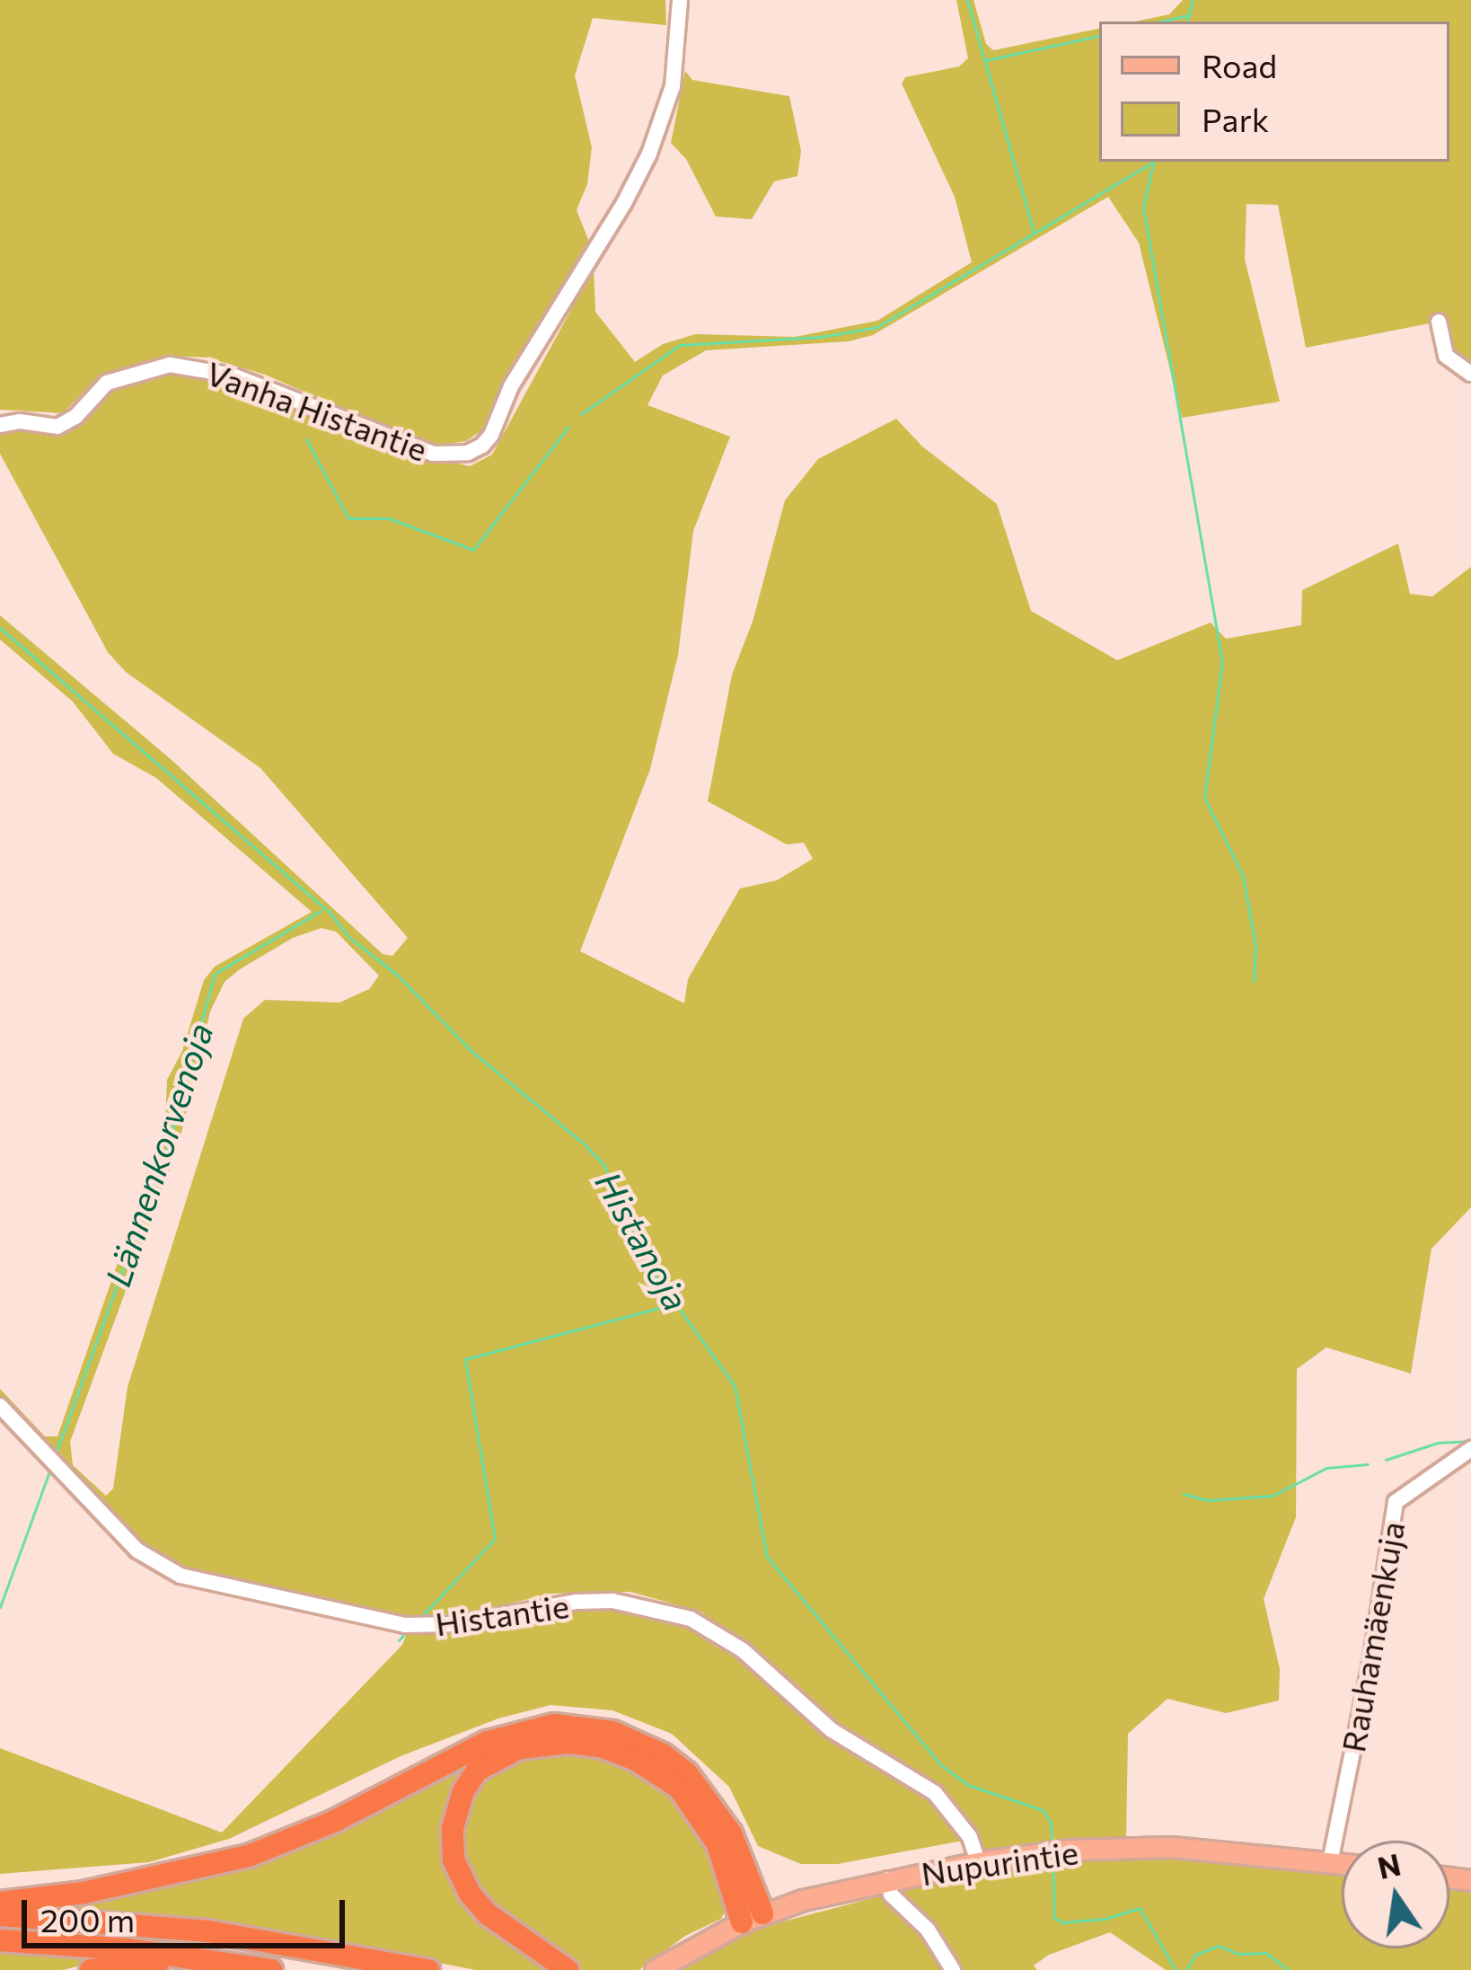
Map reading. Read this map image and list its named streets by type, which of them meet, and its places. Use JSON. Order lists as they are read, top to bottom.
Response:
{
  "streets": {
    "main road": ["Nupurintie"],
    "street": ["Vanha Histantie", "Histantie", "Rauhamäenkuja"]
  },
  "crossings": [
    ["Histantie", "Nupurintie"],
    ["Rauhamäenkuja", "Nupurintie"]
  ],
  "water": ["Lännenkorvenoja", "Histanoja"],
  "legend": ["Road", "Park"],
  "scale_bar": "200 m",
  "north": "top"
}
